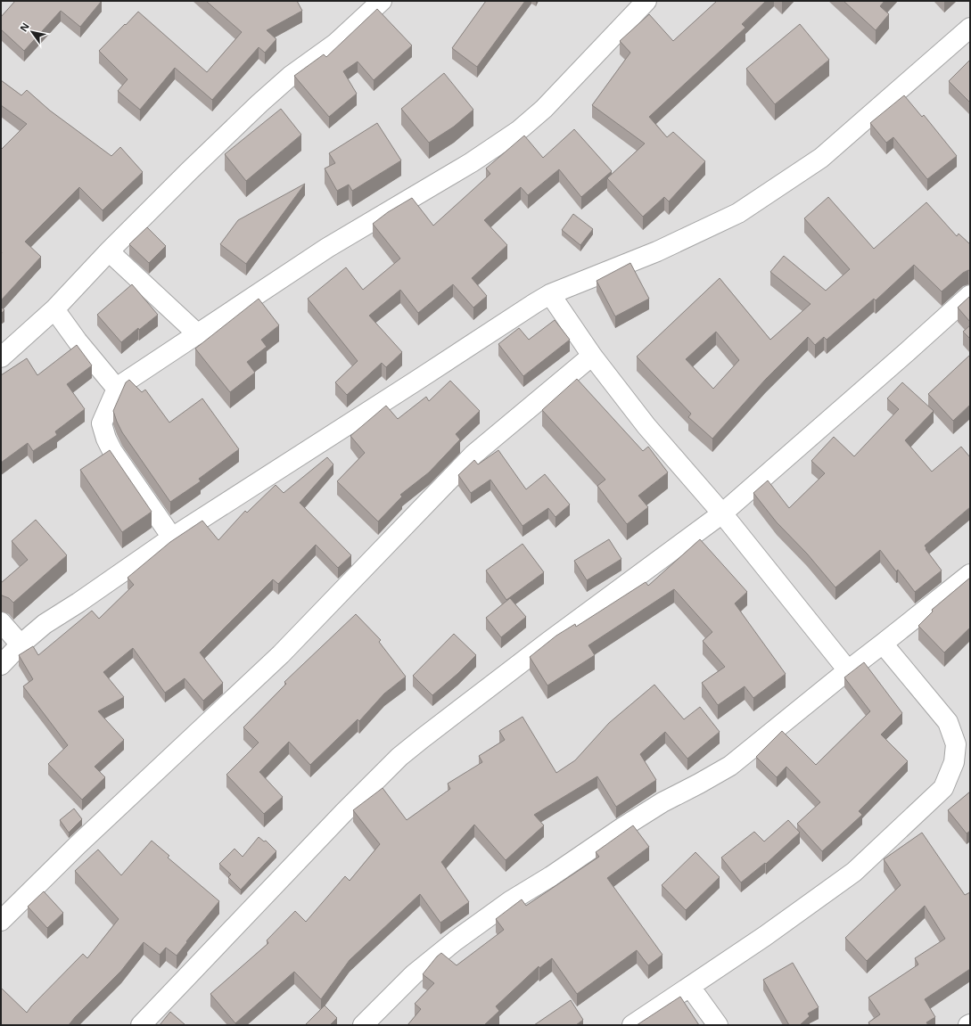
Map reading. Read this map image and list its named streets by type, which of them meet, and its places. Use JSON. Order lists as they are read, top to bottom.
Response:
{
  "north": "top left"
}
